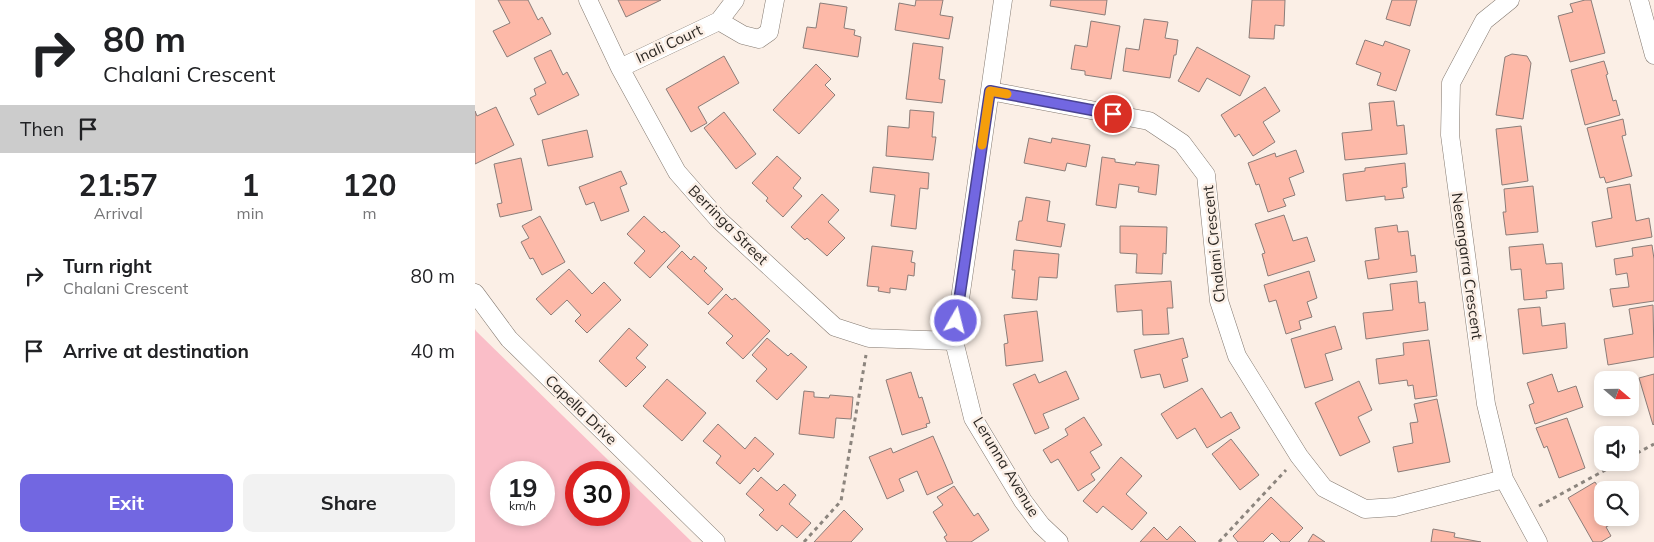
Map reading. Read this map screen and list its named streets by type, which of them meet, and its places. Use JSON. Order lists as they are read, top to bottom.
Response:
{
  "streets": {
    "street": [
      "Inali Court",
      "Berringa Street",
      "Chalani Crescent",
      "Neeangarra Crescent",
      "Capella Drive",
      "Lerunna Avenue"
    ]
  },
  "crossings": [
    ["Inali Court", "Berringa Street"],
    ["Berringa Street", "Lerunna Avenue"],
    ["Chalani Crescent", "Neeangarra Crescent"],
    ["Chalani Crescent", "Lerunna Avenue"]
  ],
  "north": "right",
  "page": {
    "turn": ["80 m", "Chalani Crescent"],
    "then": "Then",
    "eta": [
      "21:57",
      "Arrival",
      "1",
      "min",
      "120",
      "m"
    ],
    "list": [
      {
        "name": "Turn right",
        "note": "Chalani Crescent",
        "value": "80 m"
      },
      {
        "name": "Arrive at destination",
        "value": "40 m"
      }
    ],
    "speed": "19 km/h",
    "limit": "30",
    "buttons": ["Exit", "Share"]
  }
}
